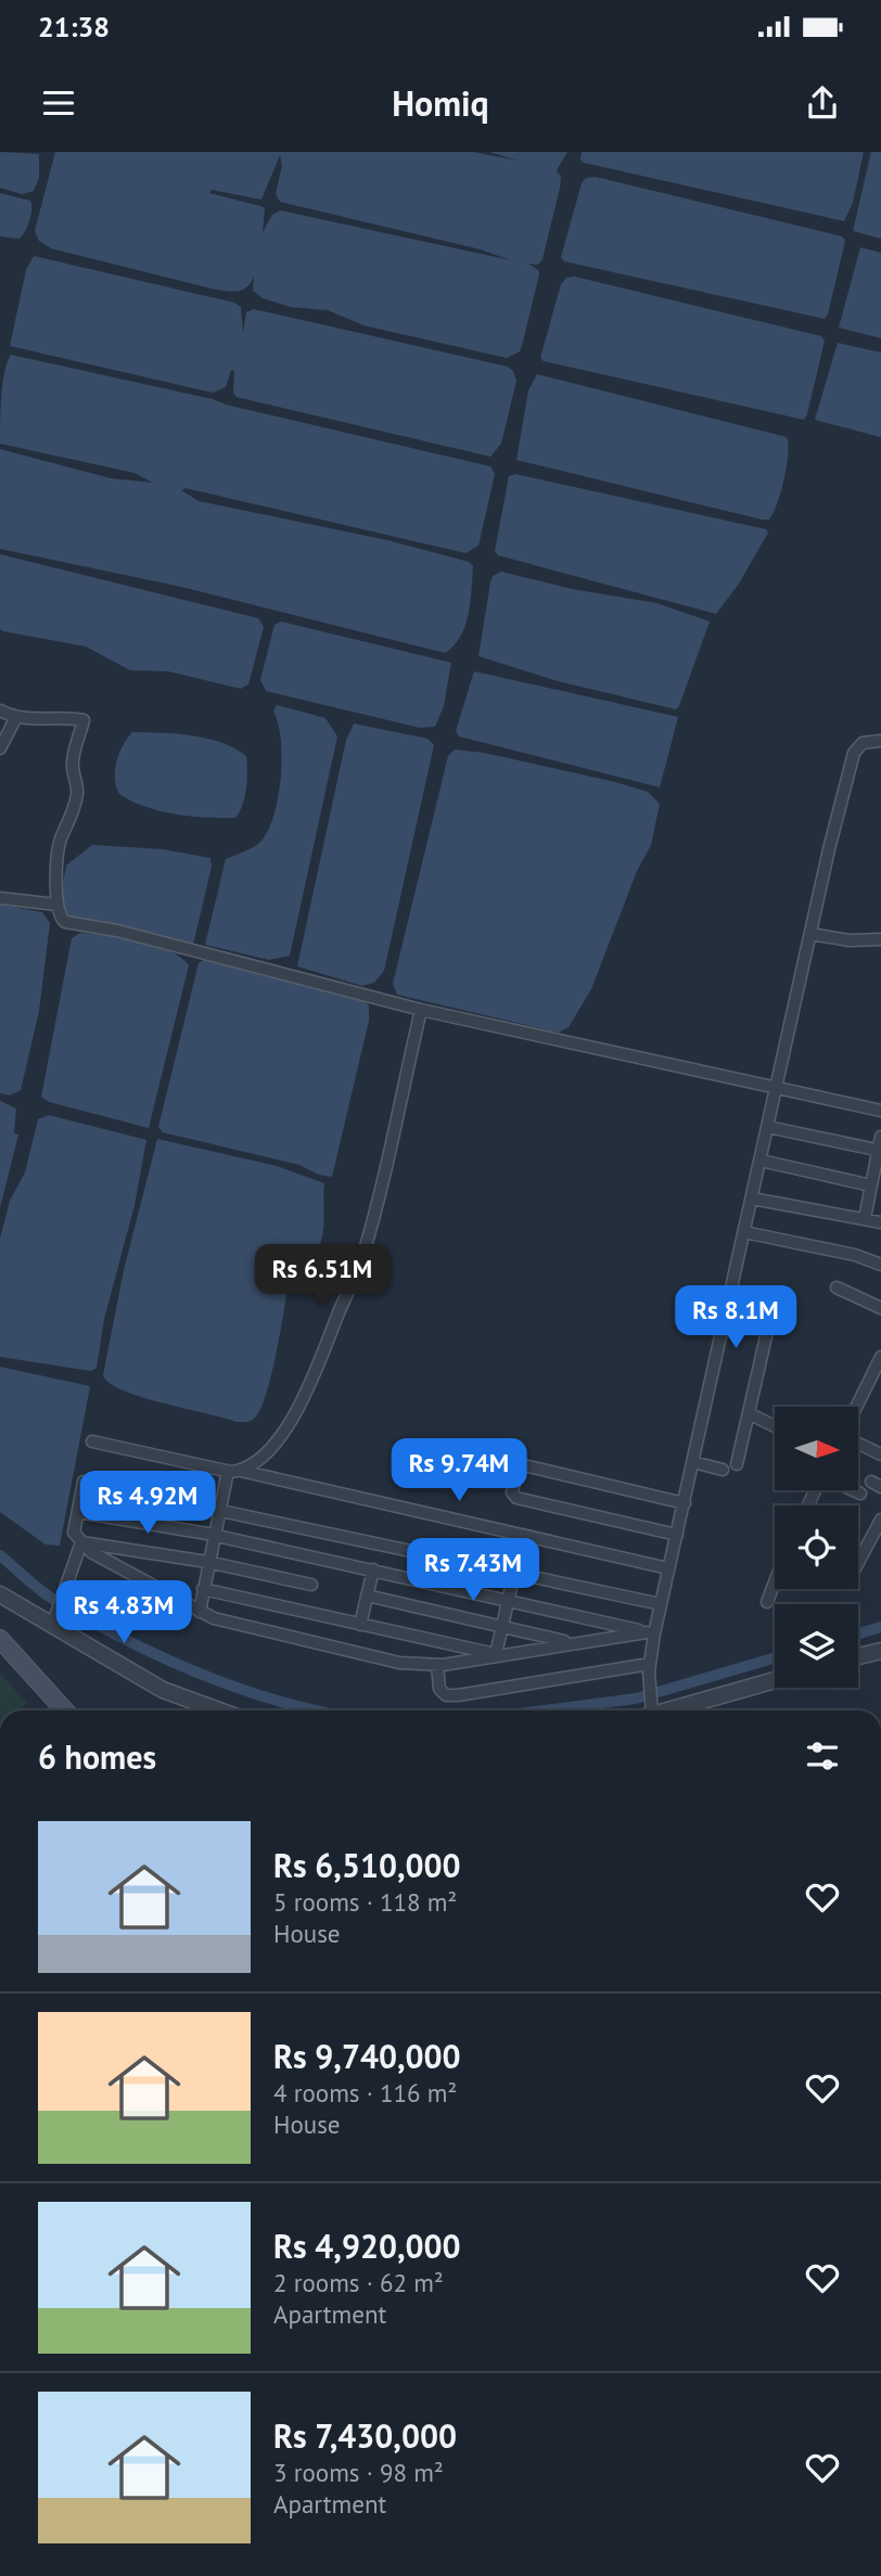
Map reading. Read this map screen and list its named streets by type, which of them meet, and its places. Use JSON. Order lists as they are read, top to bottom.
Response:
{
  "north": "right",
  "page": {
    "status": "21:38",
    "header": "Homiq",
    "price": [
      "Rs 6.51M",
      "Rs 8.1M",
      "Rs 9.74M",
      "Rs 4.92M",
      "Rs 7.43M",
      "Rs 4.83M"
    ],
    "heading": "6 homes",
    "list": [
      {
        "name": "Rs 6,510,000",
        "note": "5 rooms · 118 m² · House"
      },
      {
        "name": "Rs 9,740,000",
        "note": "4 rooms · 116 m² · House"
      },
      {
        "name": "Rs 4,920,000",
        "note": "2 rooms · 62 m² · Apartment"
      },
      {
        "name": "Rs 7,430,000",
        "note": "3 rooms · 98 m² · Apartment"
      }
    ]
  }
}
